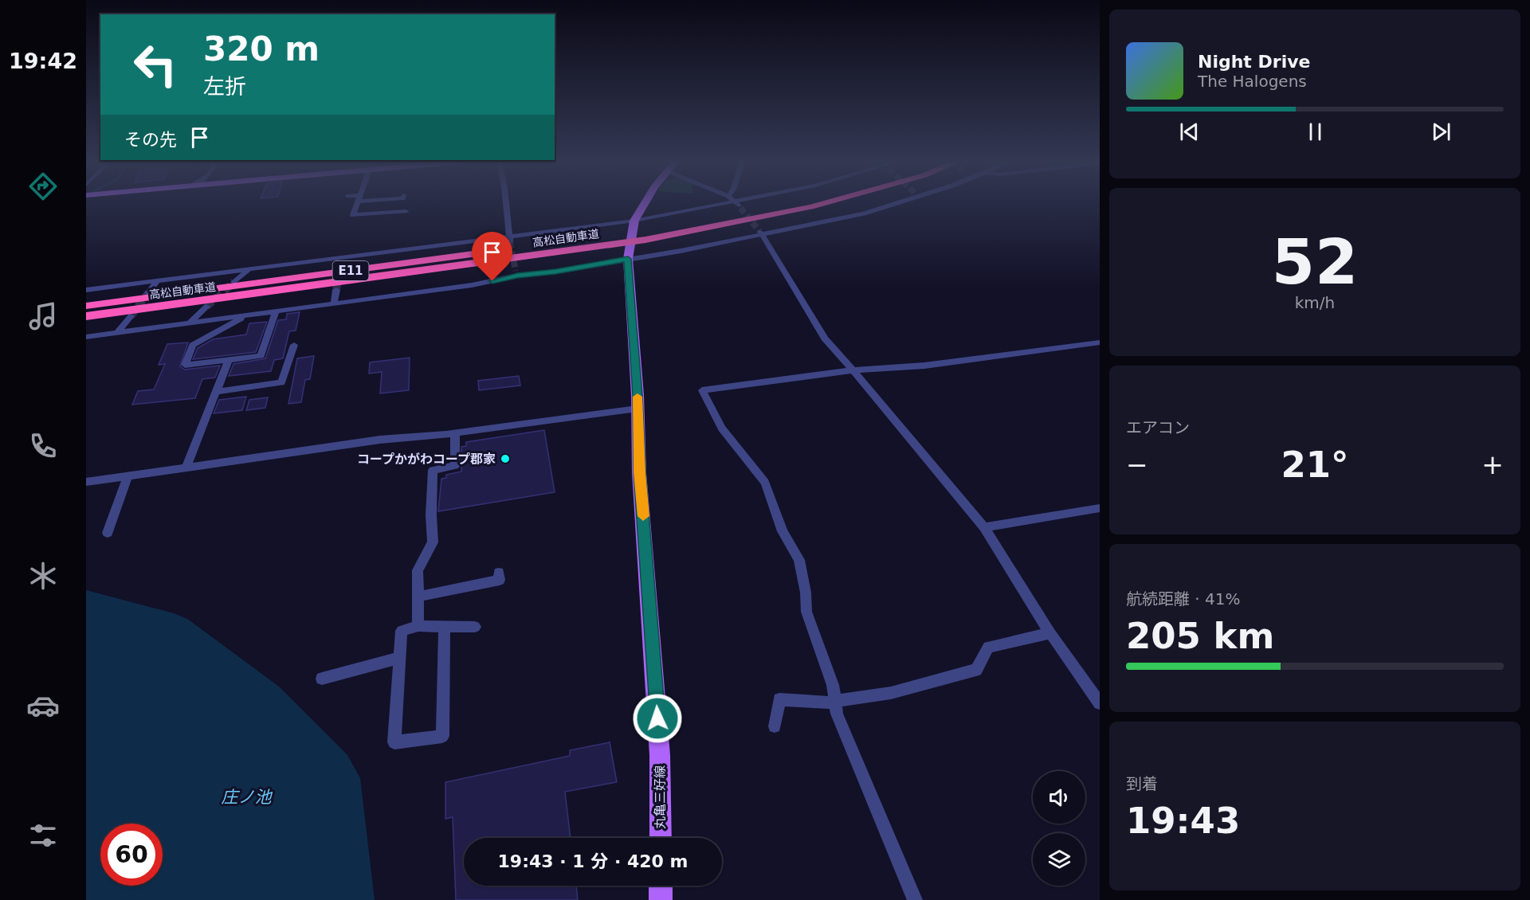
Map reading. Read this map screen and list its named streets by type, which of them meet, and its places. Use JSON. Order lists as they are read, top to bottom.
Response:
{
  "streets": {
    "highway": ["高松自動車道", "E11"],
    "main road": ["丸亀三好線"]
  },
  "water": ["庄ノ池"],
  "places": ["コープかがわコープ郡家"],
  "page": {
    "tabs": "19:42",
    "turn": ["320 m", "左折"],
    "song": ["Night Drive", "The Halogens"],
    "then": "その先",
    "tile": [
      ["52", "km/h"],
      "エアコン",
      ["航続距離 · 41%", "205 km"],
      ["到着", "19:43"]
    ],
    "heat": ["−", "21°", "+"],
    "limit": "60",
    "trip": "19:43 · 1 分 · 420 m"
  }
}
